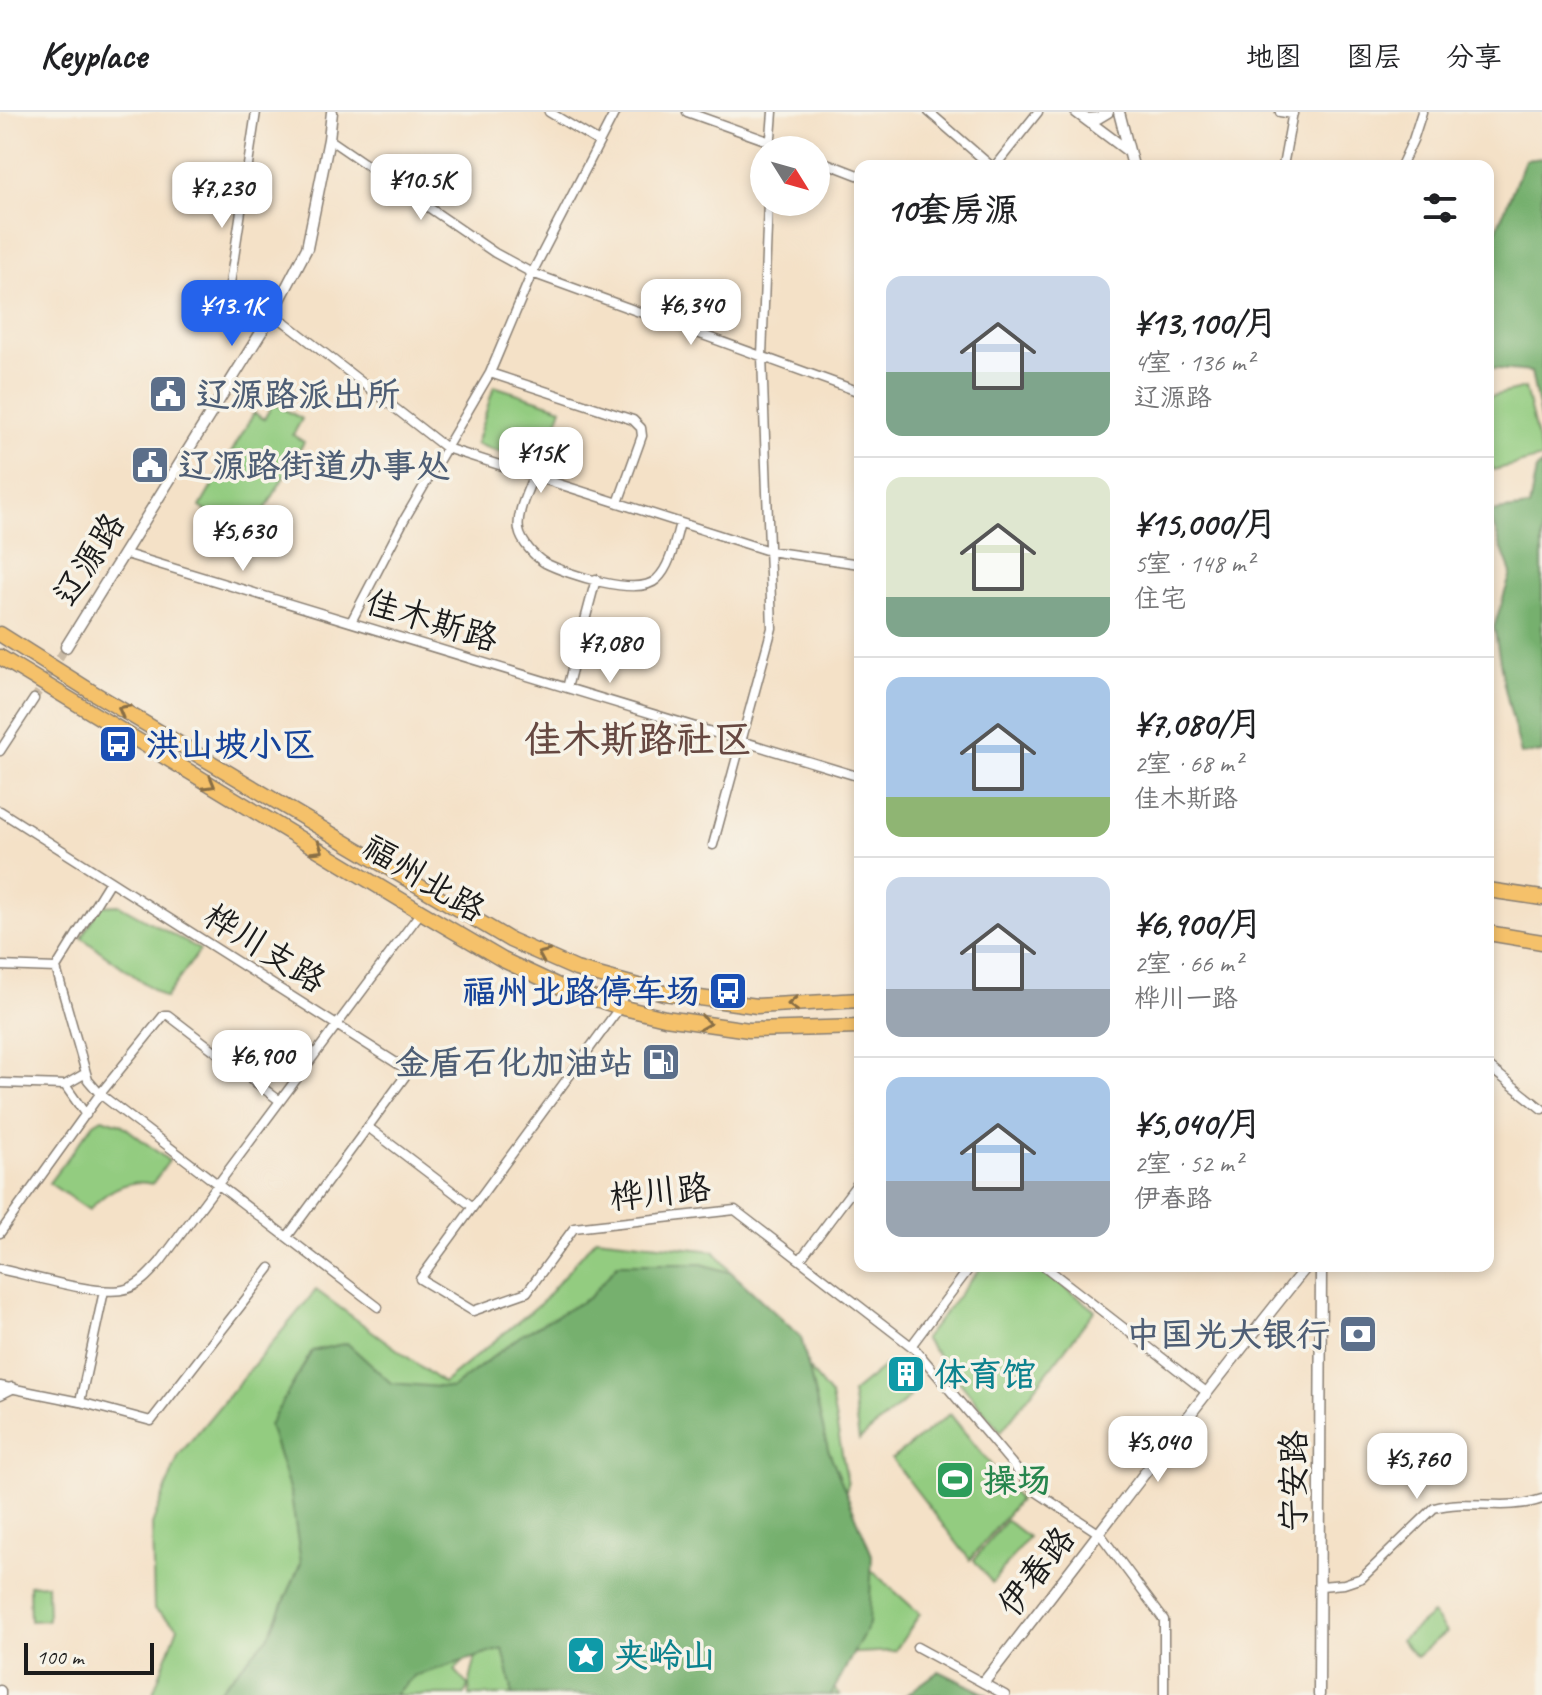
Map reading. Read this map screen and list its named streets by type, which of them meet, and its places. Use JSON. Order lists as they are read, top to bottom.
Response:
{
  "streets": {
    "main road": ["福州北路"],
    "street": [
      "辽源路",
      "佳木斯路",
      "桦川支路",
      "桦川路",
      "宁安路",
      "伊春路"
    ]
  },
  "crossings": [
    ["辽源路", "佳木斯路"],
    ["福州北路", "桦川路"],
    ["桦川路", "伊春路"]
  ],
  "districts": ["佳木斯路社区"],
  "places": {
    "public building": ["辽源路派出所", "辽源路街道办事处"],
    "bus stop": ["洪山坡小区", "福州北路停车场"],
    "fuel station": ["金盾石化加油站"],
    "bank": ["中国光大银行"],
    "building": ["体育馆"],
    "sports": ["操场"],
    "place": ["夹岭山"]
  },
  "scale_bar": "100 m",
  "north": "bottom right",
  "page": {
    "header": "Keyplace",
    "nav": ["地图", "图层", "分享"],
    "price": [
      "¥10.5K",
      "¥7,230",
      "¥6,340",
      "¥13.1K",
      "¥15K",
      "¥5,630",
      "¥7,080",
      "¥6,900",
      "¥5,040",
      "¥5,760"
    ],
    "heading": "10套房源",
    "list": [
      {
        "name": "¥13,100/月",
        "note": "4室 · 136 m² · 辽源路"
      },
      {
        "name": "¥15,000/月",
        "note": "5室 · 148 m² · 住宅"
      },
      {
        "name": "¥7,080/月",
        "note": "2室 · 68 m² · 佳木斯路"
      },
      {
        "name": "¥6,900/月",
        "note": "2室 · 66 m² · 桦川一路"
      },
      {
        "name": "¥5,040/月",
        "note": "2室 · 52 m² · 伊春路"
      }
    ],
    "scale": "100 m"
  }
}
